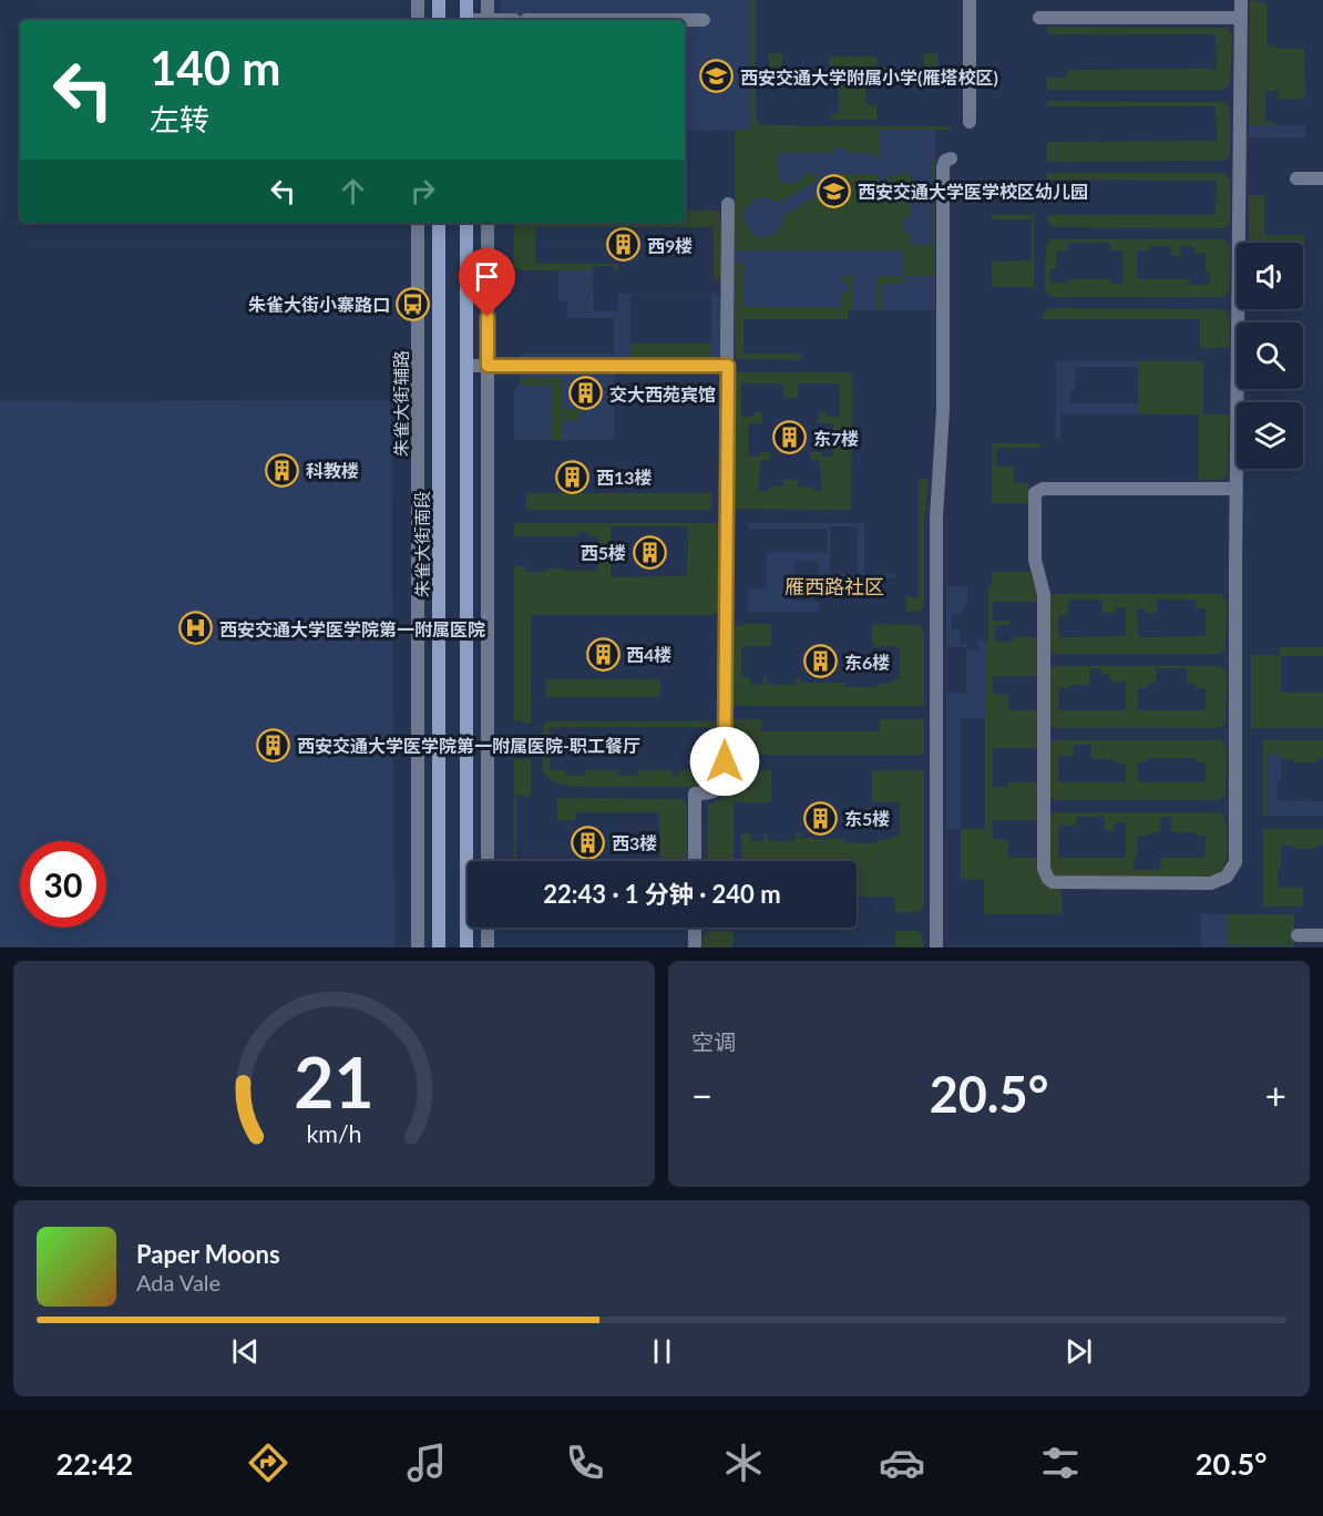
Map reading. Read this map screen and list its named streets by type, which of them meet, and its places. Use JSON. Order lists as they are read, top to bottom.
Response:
{
  "streets": {
    "main road": ["朱雀大街南段"],
    "street": ["朱雀大街辅路"]
  },
  "districts": ["雁西路社区"],
  "places": {
    "school or university": ["西安交通大学附属小学(雁塔校区)", "西安交通大学医学校区幼儿园"],
    "building": [
      "西9楼",
      "交大西苑宾馆",
      "东7楼",
      "科教楼",
      "西13楼",
      "西5楼",
      "西4楼",
      "东6楼",
      "西安交通大学医学院第一附属医院-职工餐厅",
      "东5楼",
      "西3楼"
    ],
    "bus stop": ["朱雀大街小寨路口"],
    "hospital": ["西安交通大学医学院第一附属医院"]
  },
  "page": {
    "turn": ["140 m", "左转"],
    "limit": "30",
    "trip": "22:43 · 1 分钟 · 240 m",
    "tile": "空调",
    "heat": ["−", "20.5°", "+"],
    "song": ["Paper Moons", "Ada Vale"],
    "tabs": ["22:42", "20.5°"],
    "gauge": ["21", "km/h"]
  }
}
